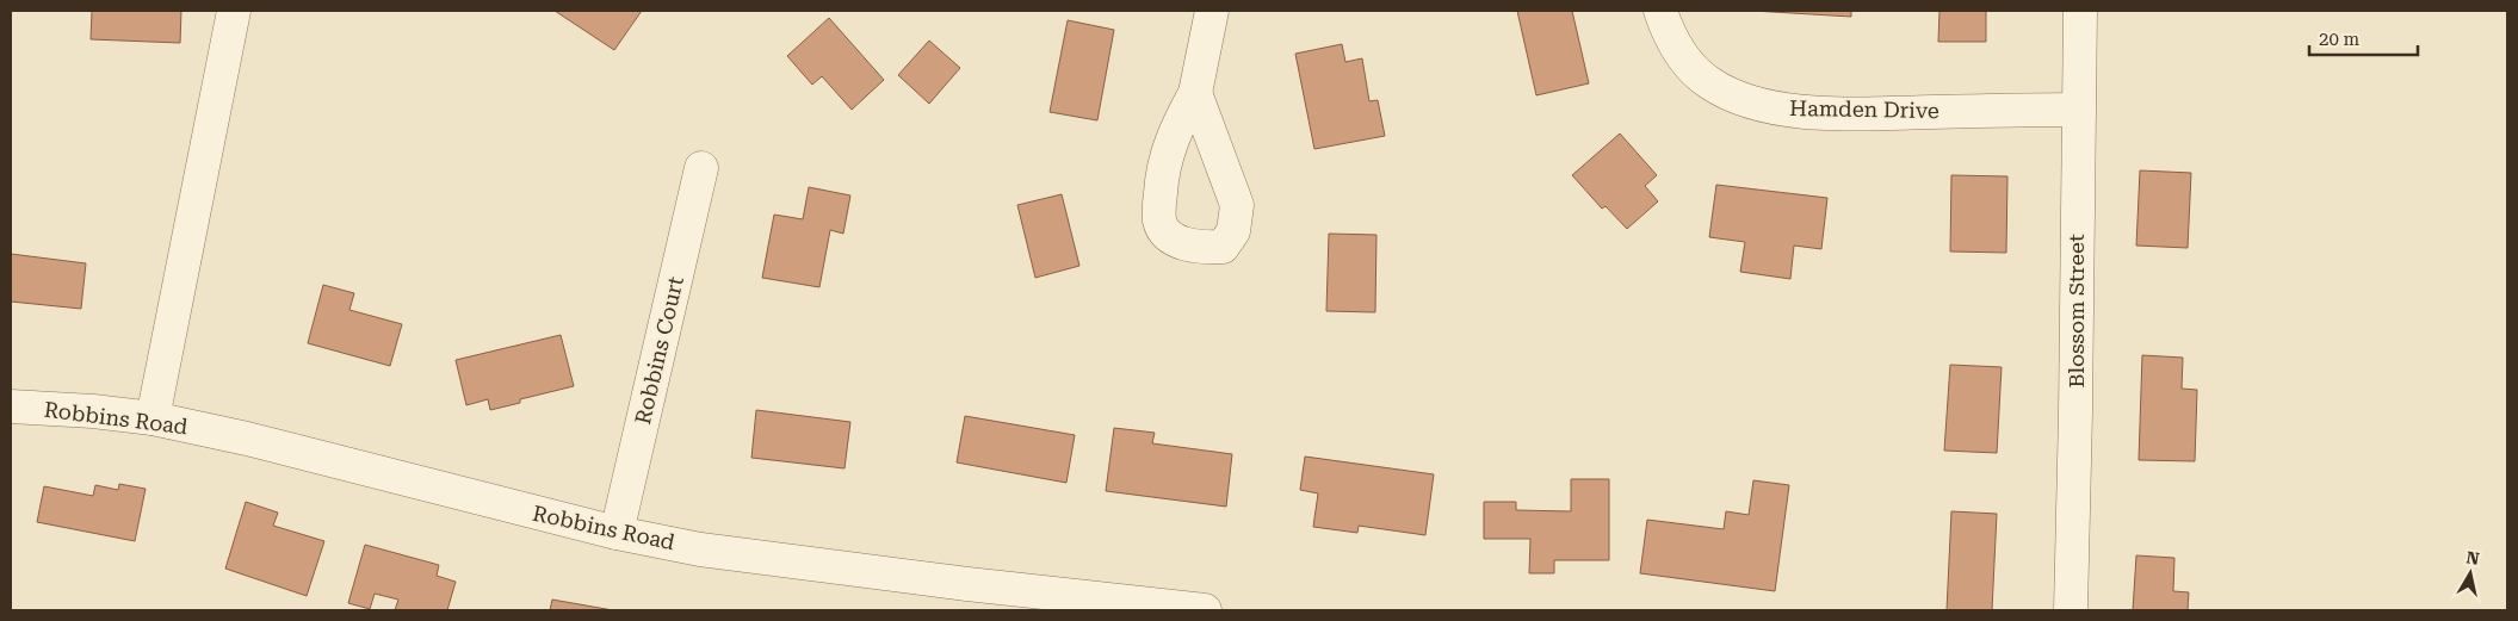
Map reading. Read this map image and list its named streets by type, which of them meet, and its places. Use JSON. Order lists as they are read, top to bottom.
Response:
{
  "streets": {
    "street": [
      "Hamden Drive",
      "Blossom Street",
      "Robbins Court",
      "Robbins Road"
    ]
  },
  "crossings": [
    ["Hamden Drive", "Blossom Street"],
    ["Robbins Court", "Robbins Road"]
  ],
  "scale_bar": "20 m",
  "north": "top"
}
